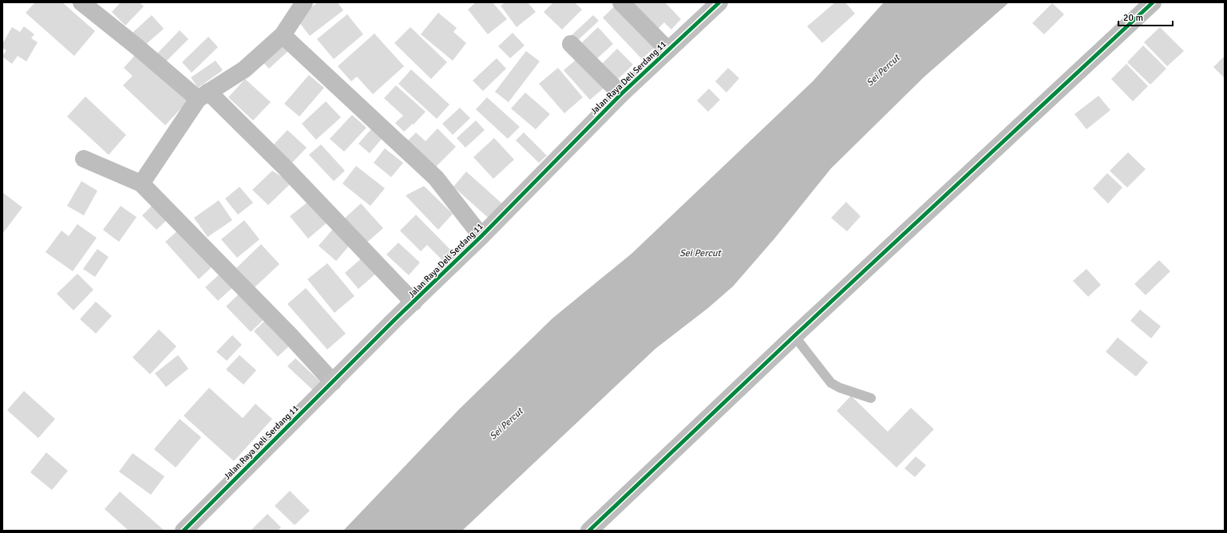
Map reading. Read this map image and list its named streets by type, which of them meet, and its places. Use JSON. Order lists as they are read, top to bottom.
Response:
{
  "streets": {
    "street": ["Jalan Raya Deli Serdang 11"]
  },
  "water": ["Sei Percut"],
  "scale_bar": "20 m"
}
